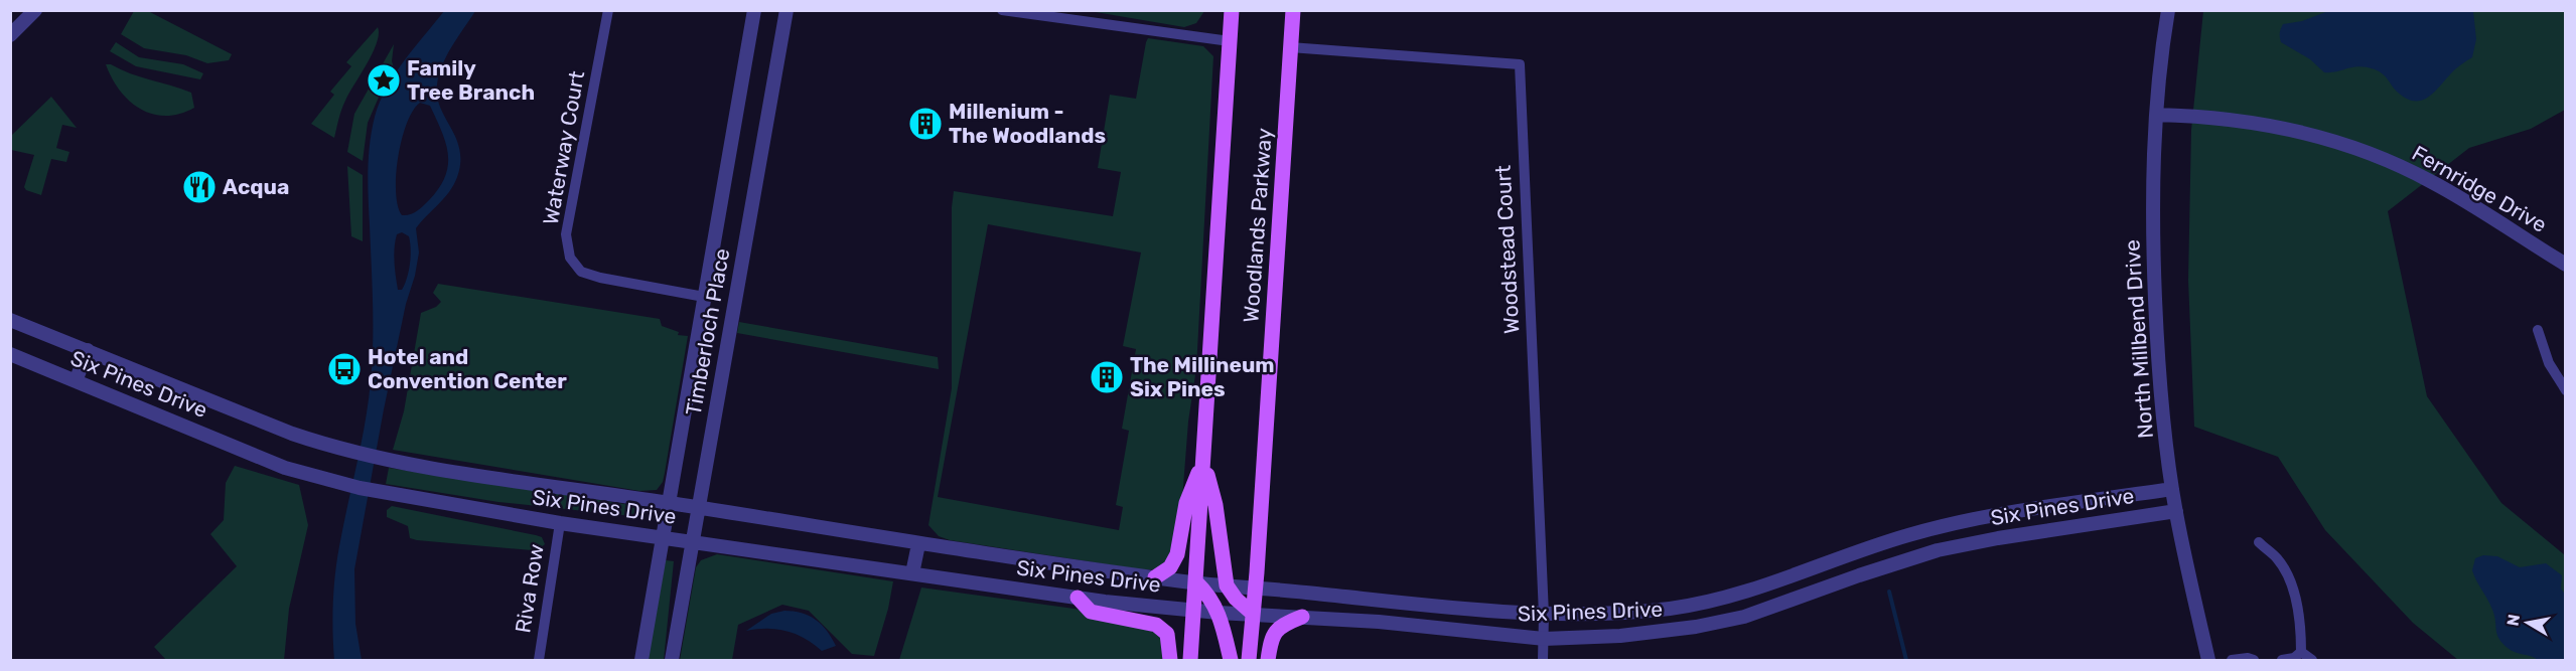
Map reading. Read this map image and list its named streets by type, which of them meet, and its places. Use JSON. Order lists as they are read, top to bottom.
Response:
{
  "streets": {
    "main road": ["Woodlands Parkway"],
    "street": [
      "Waterway Court",
      "Fernridge Drive",
      "Woodstead Court",
      "Timberloch Place",
      "North Millbend Drive",
      "Six Pines Drive",
      "Riva Row"
    ]
  },
  "crossings": [
    ["Waterway Court", "Timberloch Place"],
    ["Fernridge Drive", "North Millbend Drive"],
    ["Woodlands Parkway", "Woodstead Court"],
    ["Woodlands Parkway", "Six Pines Drive"],
    ["Woodstead Court", "Six Pines Drive"],
    ["Timberloch Place", "Six Pines Drive"],
    ["North Millbend Drive", "Six Pines Drive"],
    ["Six Pines Drive", "Riva Row"]
  ],
  "places": {
    "place": ["Family Tree Branch"],
    "building": ["Millenium - The Woodlands", "The Millineum Six Pines"],
    "restaurant": ["Acqua"],
    "bus stop": ["Hotel and Convention Center"]
  },
  "north": "left"
}
